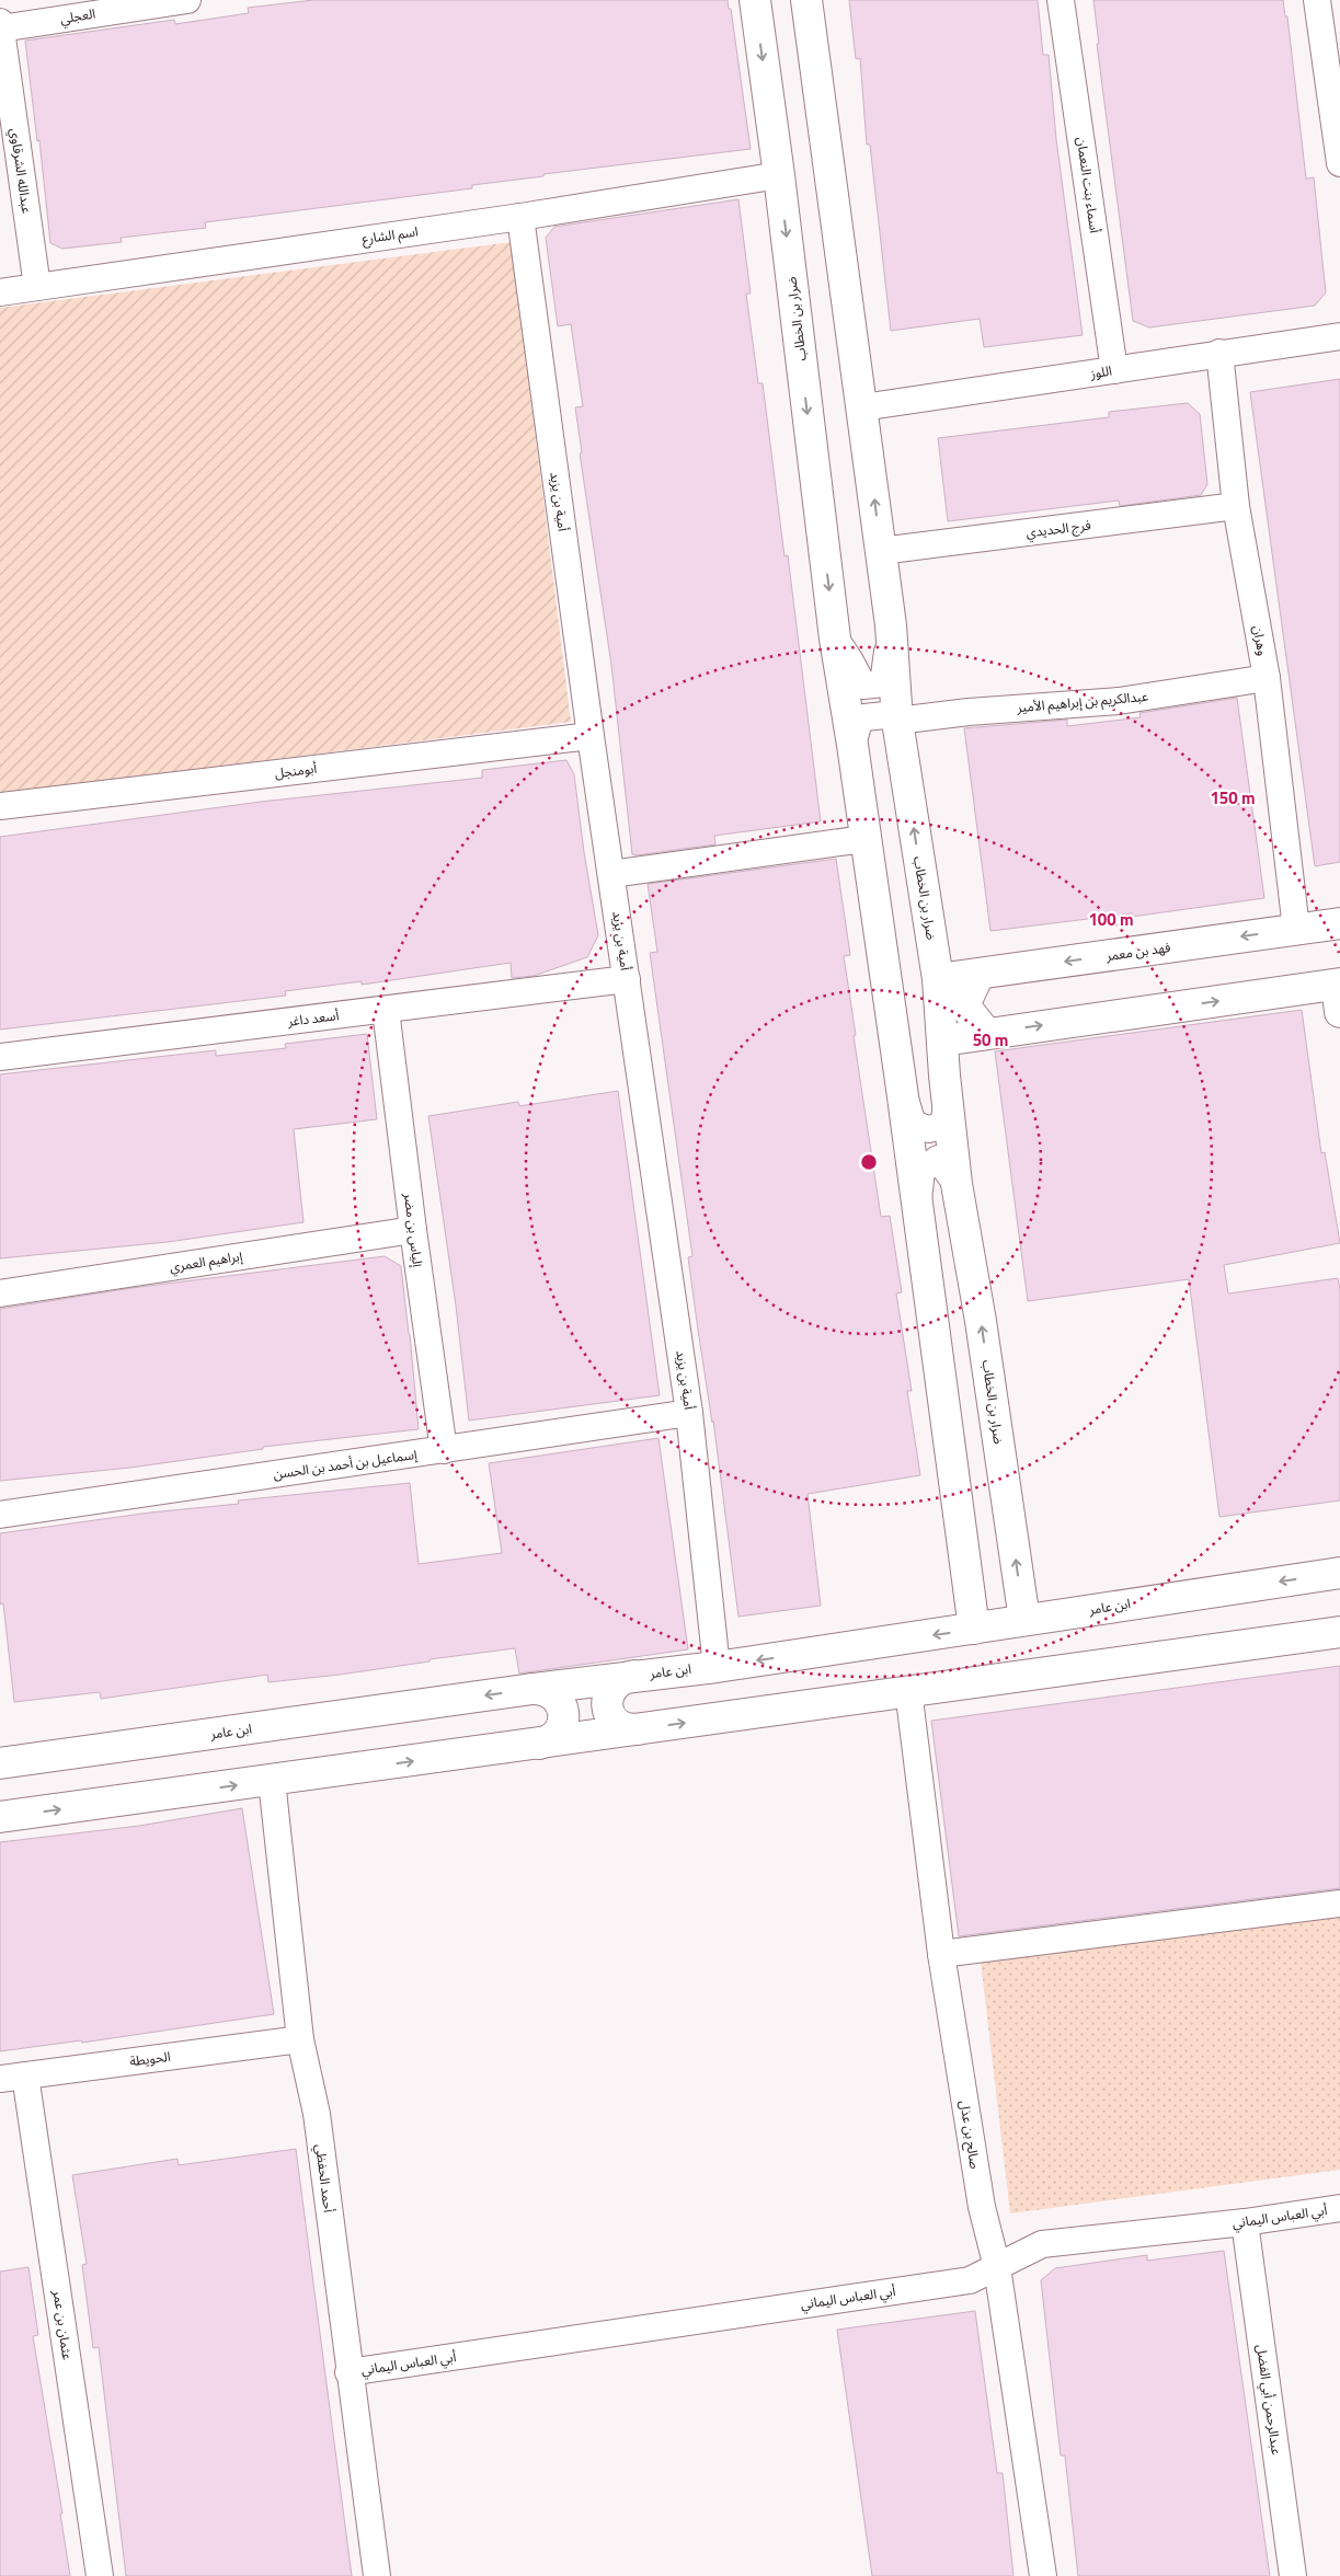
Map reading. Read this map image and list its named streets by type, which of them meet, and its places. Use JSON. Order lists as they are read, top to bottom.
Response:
{
  "streets": {
    "street": [
      "العجلي",
      "عبدالله الشرقاوي",
      "أسماء بنت النعمان",
      "اسم الشارع",
      "ضرار بن الخطاب",
      "اللوز",
      "أمية بن يزيد",
      "فرج الحديدي",
      "وهران",
      "عبدالكريم بن إبراهيم الأمير",
      "أبومنجل",
      "فهد بن معمر",
      "أسعد داغر",
      "إلياس بن مضر",
      "إبراهيم العمري",
      "إسماعيل بن أحمد بن الحسن",
      "ابن عامر",
      "الحويطة",
      "صالح بن عذل",
      "أحمد الحفظي",
      "أبي العباس اليماني",
      "عثمان بن عمر",
      "عبدالرحمن أبي الفضل"
    ]
  },
  "crossings": [
    ["العجلي", "عبدالله الشرقاوي"],
    ["عبدالله الشرقاوي", "اسم الشارع"],
    ["أسماء بنت النعمان", "اللوز"],
    ["اسم الشارع", "ضرار بن الخطاب"],
    ["اسم الشارع", "أمية بن يزيد"],
    ["ضرار بن الخطاب", "اللوز"],
    ["ضرار بن الخطاب", "فرج الحديدي"],
    ["ضرار بن الخطاب", "عبدالكريم بن إبراهيم الأمير"],
    ["ضرار بن الخطاب", "فهد بن معمر"],
    ["ضرار بن الخطاب", "ابن عامر"],
    ["اللوز", "وهران"],
    ["أمية بن يزيد", "أبومنجل"],
    ["أمية بن يزيد", "أسعد داغر"],
    ["أمية بن يزيد", "إسماعيل بن أحمد بن الحسن"],
    ["أمية بن يزيد", "ابن عامر"],
    ["فرج الحديدي", "وهران"],
    ["وهران", "عبدالكريم بن إبراهيم الأمير"],
    ["وهران", "فهد بن معمر"],
    ["أسعد داغر", "إلياس بن مضر"],
    ["إلياس بن مضر", "إبراهيم العمري"],
    ["إلياس بن مضر", "إسماعيل بن أحمد بن الحسن"],
    ["الحويطة", "أحمد الحفظي"],
    ["الحويطة", "عثمان بن عمر"],
    ["صالح بن عذل", "أبي العباس اليماني"],
    ["أحمد الحفظي", "أبي العباس اليماني"],
    ["أبي العباس اليماني", "عبدالرحمن أبي الفضل"]
  ],
  "rings": ["150 m", "100 m", "50 m"]
}
